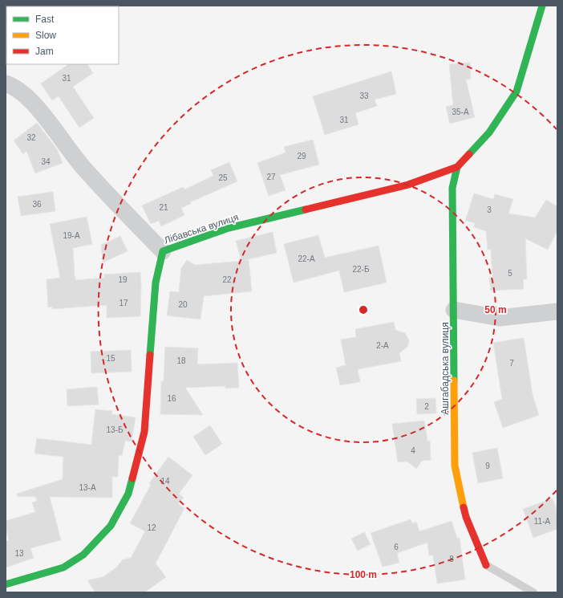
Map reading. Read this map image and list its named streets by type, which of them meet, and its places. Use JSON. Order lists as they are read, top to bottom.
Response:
{
  "streets": {
    "street": ["Лібавська вулиця", "Ашгабадська вулиця"]
  },
  "crossings": [
    ["Лібавська вулиця", "Ашгабадська вулиця"]
  ],
  "house_numbers": [
    "31",
    "33",
    "35-А",
    "31",
    "32",
    "29",
    "34",
    "27",
    "25",
    "36",
    "21",
    "3",
    "19-А",
    "22-А",
    "22-Б",
    "5",
    "19",
    "22",
    "17",
    "20",
    "2-А",
    "15",
    "18",
    "7",
    "16",
    "2",
    "13-Б",
    "4",
    "9",
    "14",
    "13-А",
    "11-А",
    "12",
    "6",
    "13",
    "8"
  ],
  "legend": ["Fast", "Slow", "Jam"],
  "rings": ["50 m", "100 m"]
}
